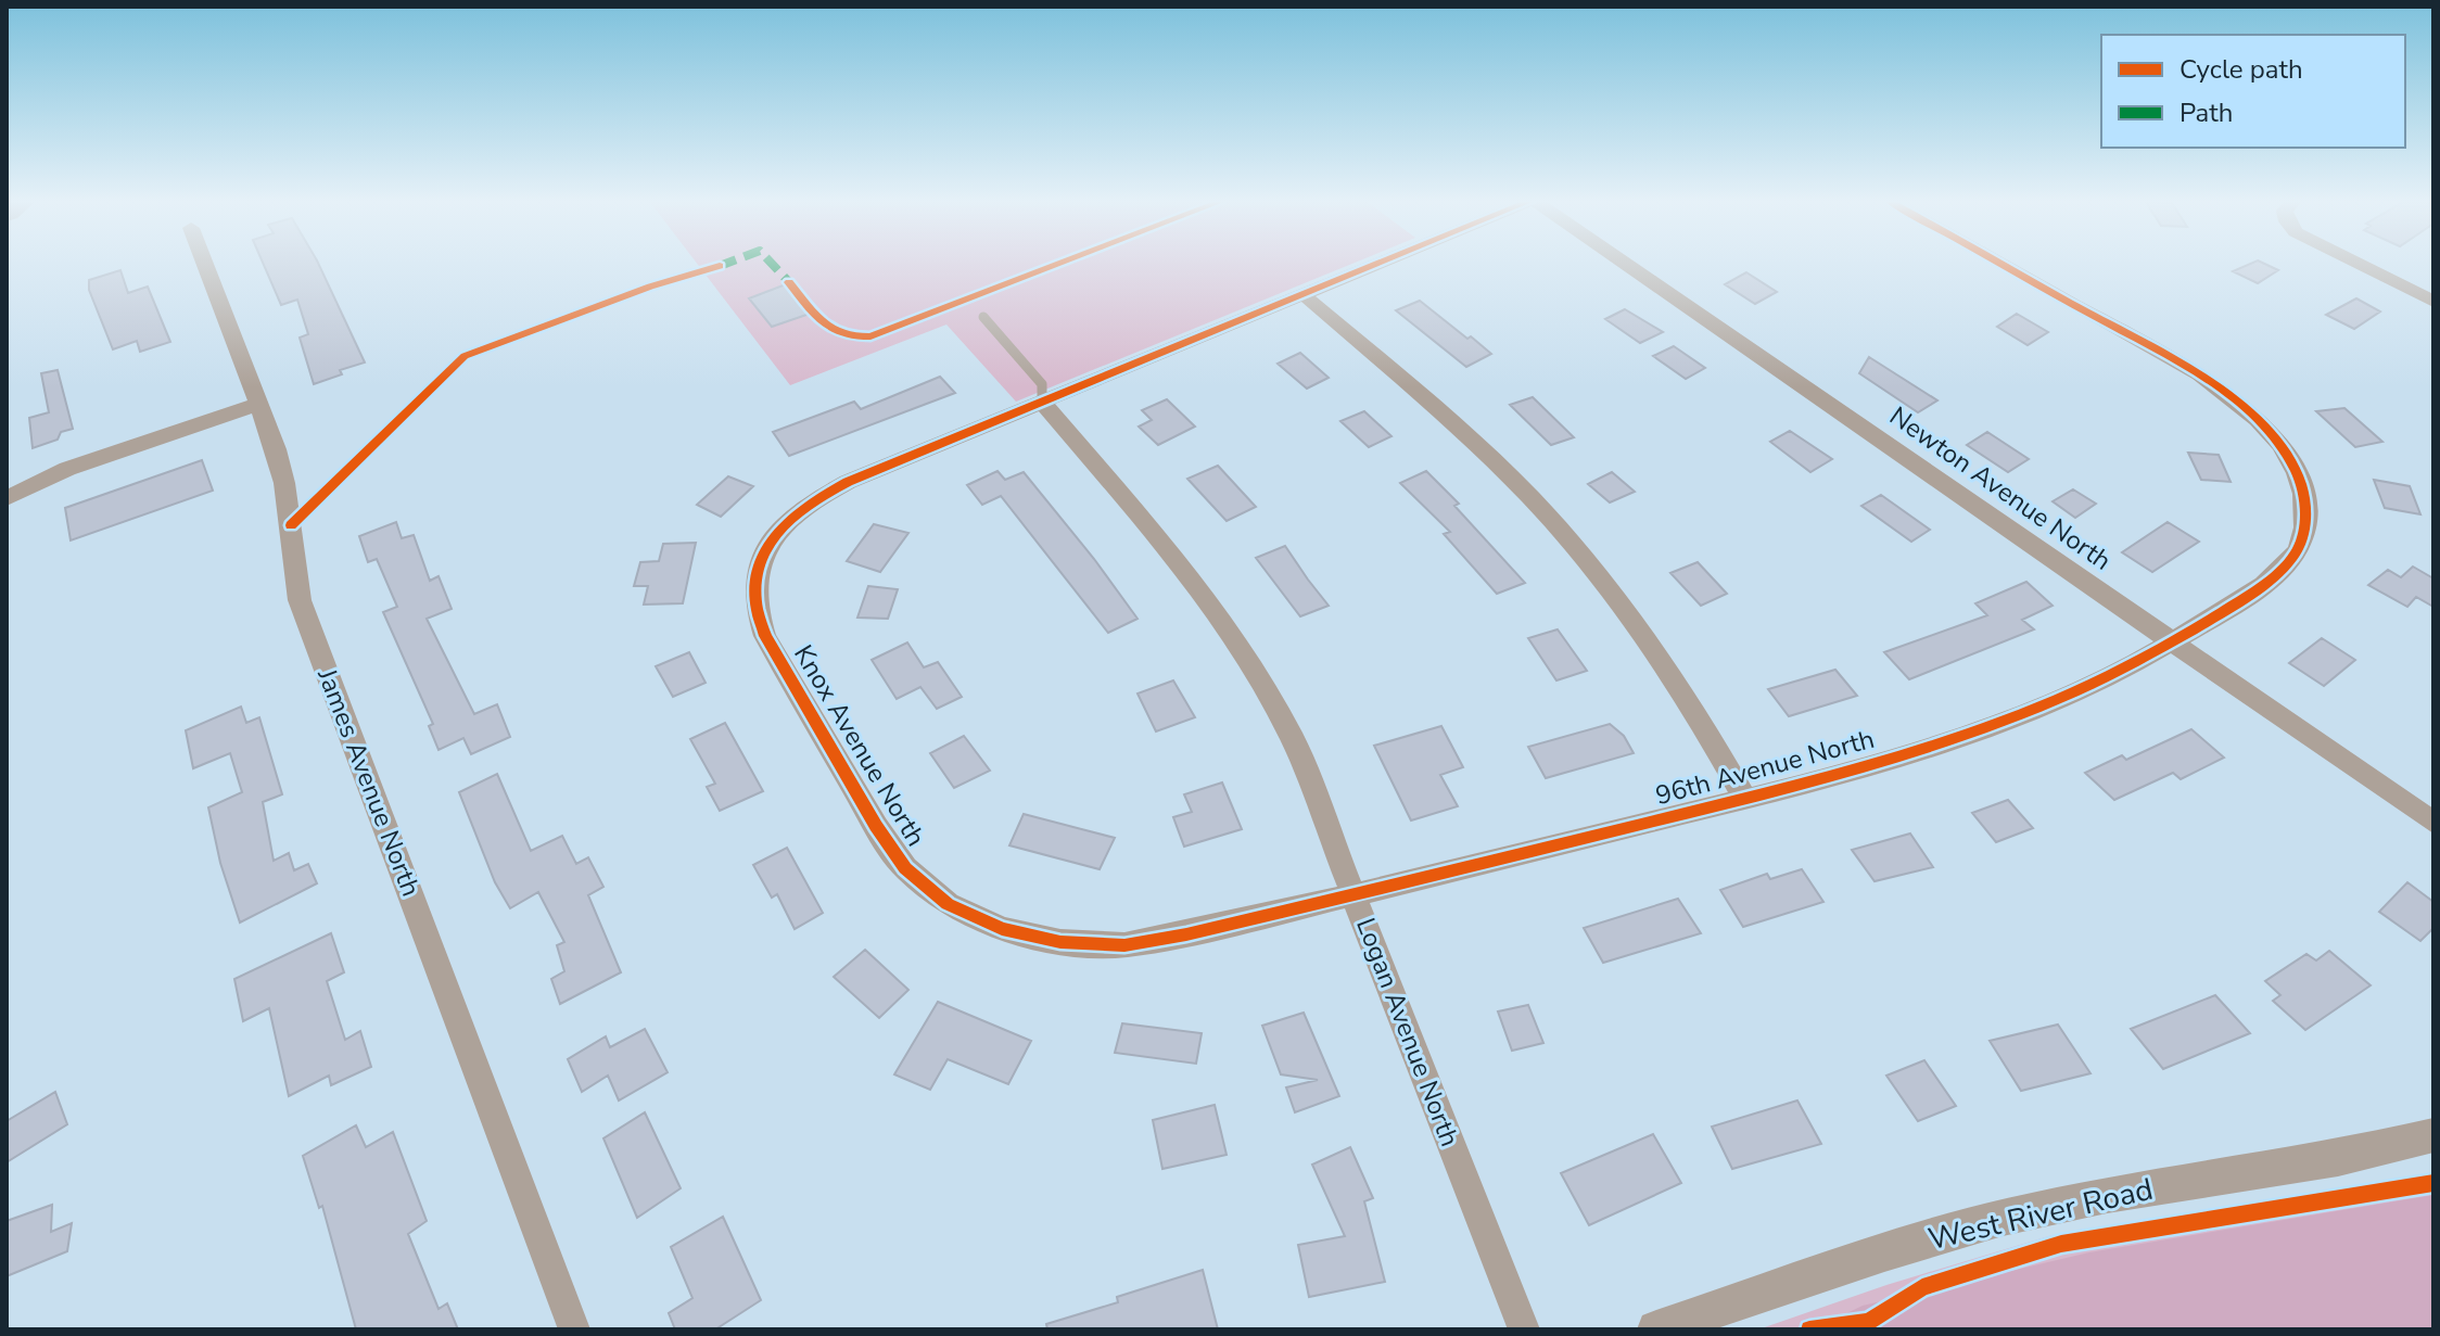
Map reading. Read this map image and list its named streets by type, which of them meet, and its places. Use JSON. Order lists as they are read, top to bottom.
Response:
{
  "streets": {
    "street": [
      "Newton Avenue North",
      "Knox Avenue North",
      "96th Avenue North",
      "James Avenue North",
      "Logan Avenue North",
      "West River Road"
    ]
  },
  "crossings": [
    ["Newton Avenue North", "96th Avenue North"],
    ["Knox Avenue North", "96th Avenue North"],
    ["Knox Avenue North", "Logan Avenue North"],
    ["96th Avenue North", "Logan Avenue North"]
  ],
  "legend": ["Cycle path", "Path"]
}
